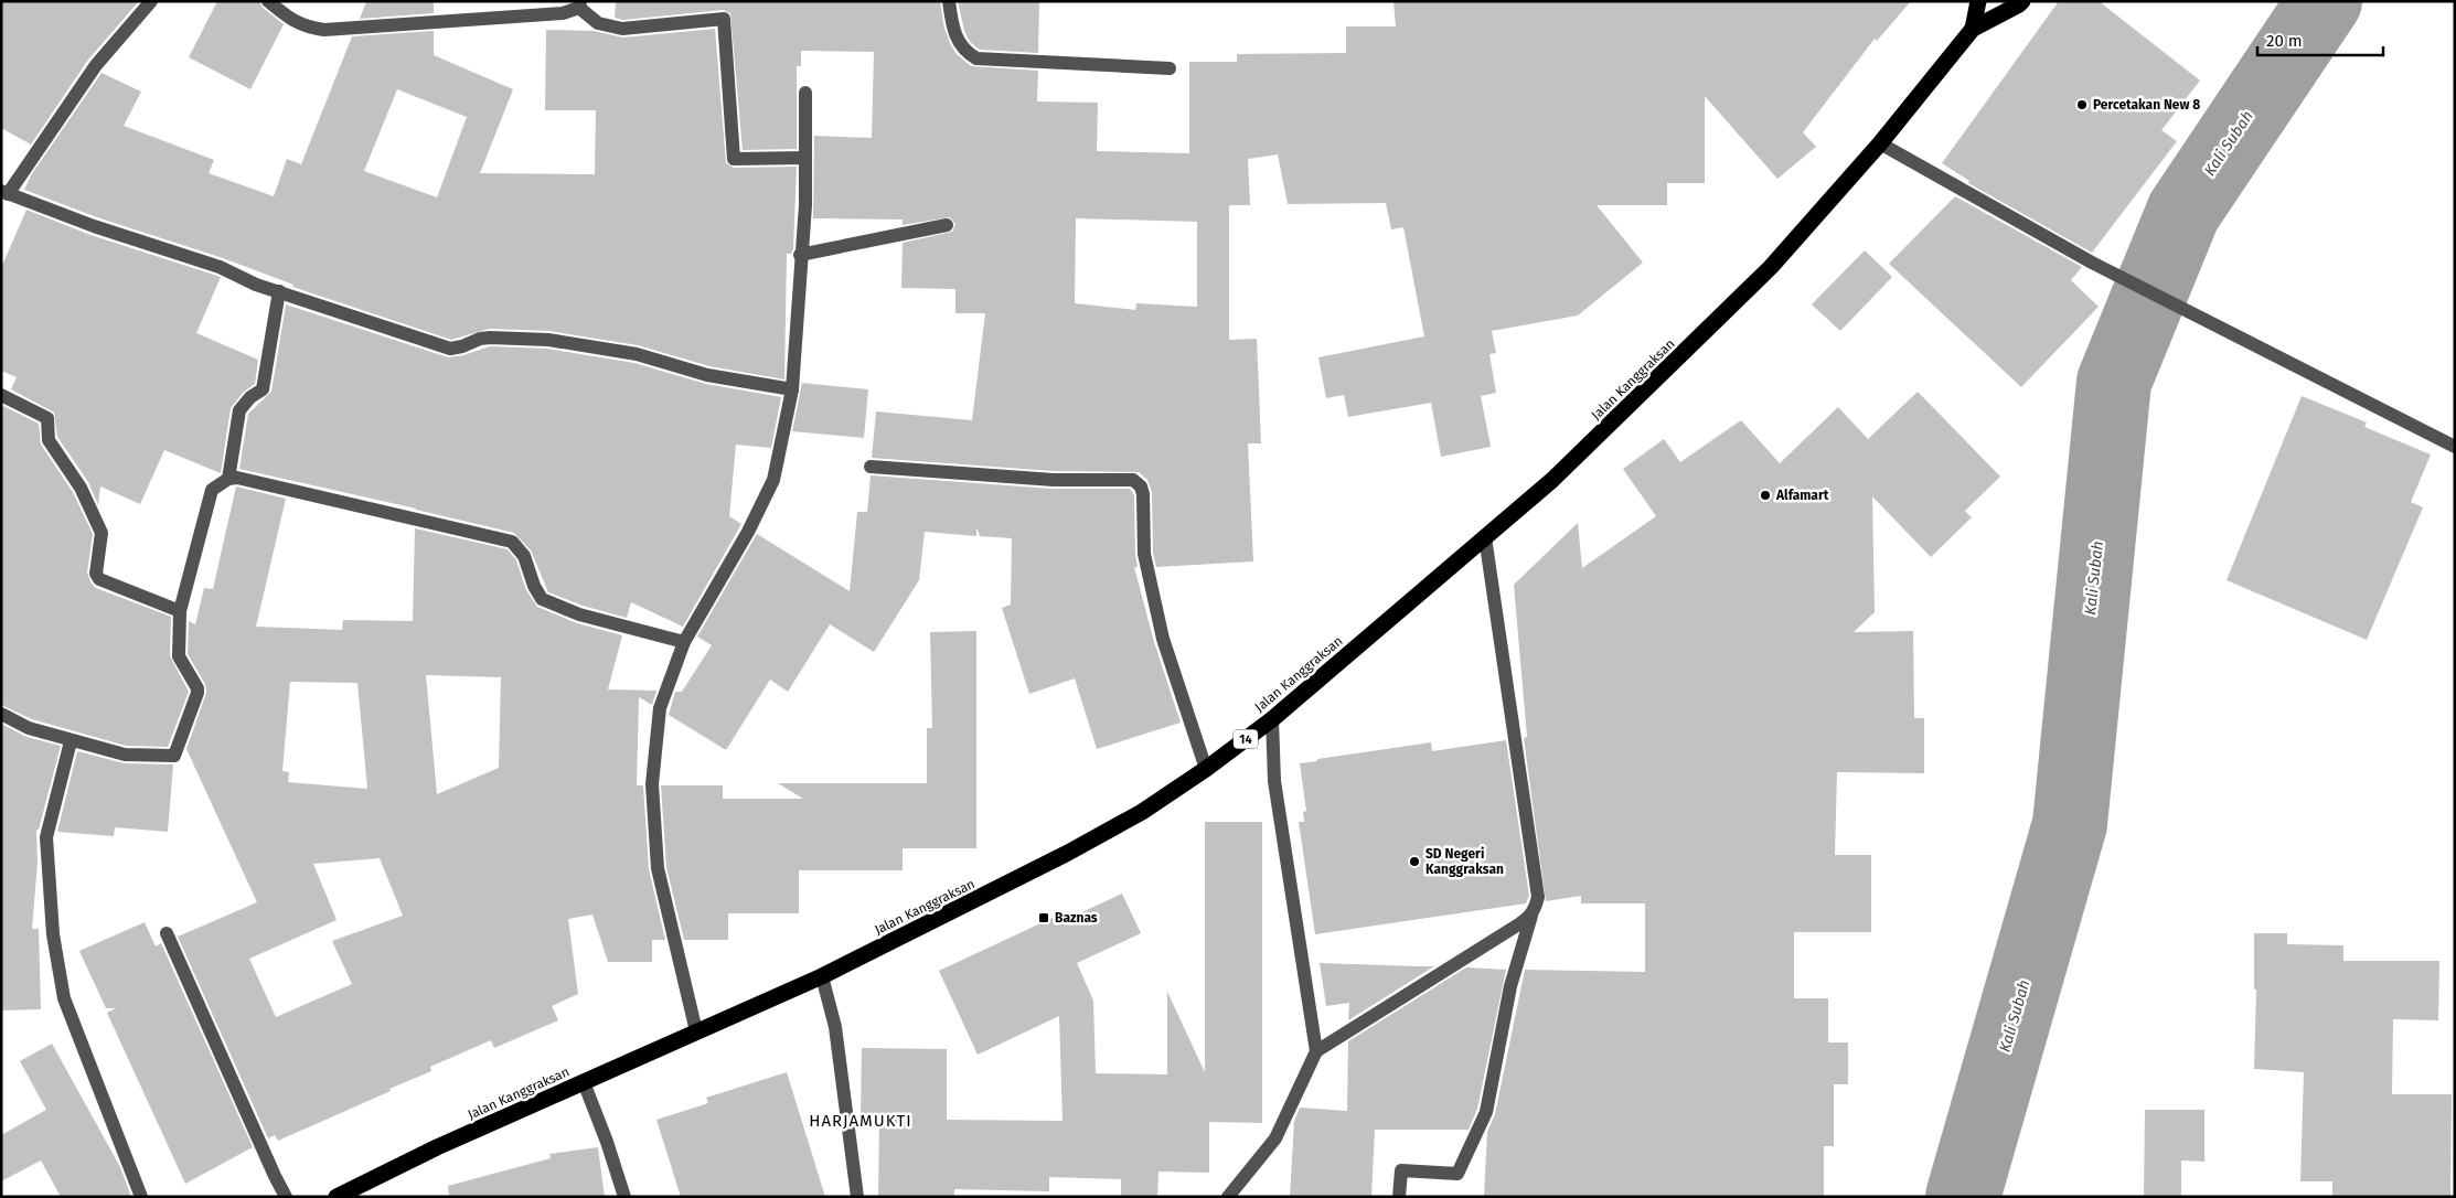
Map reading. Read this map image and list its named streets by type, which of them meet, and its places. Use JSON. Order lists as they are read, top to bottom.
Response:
{
  "streets": {
    "highway": ["Jalan Kanggraksan", "14"]
  },
  "districts": ["HARJAMUKTI"],
  "water": ["Kali Subah"],
  "places": {
    "other": ["Percetakan New 8", "Alfamart", "SD Negeri Kanggraksan"],
    "transit": ["Baznas"]
  },
  "scale_bar": "20 m"
}
